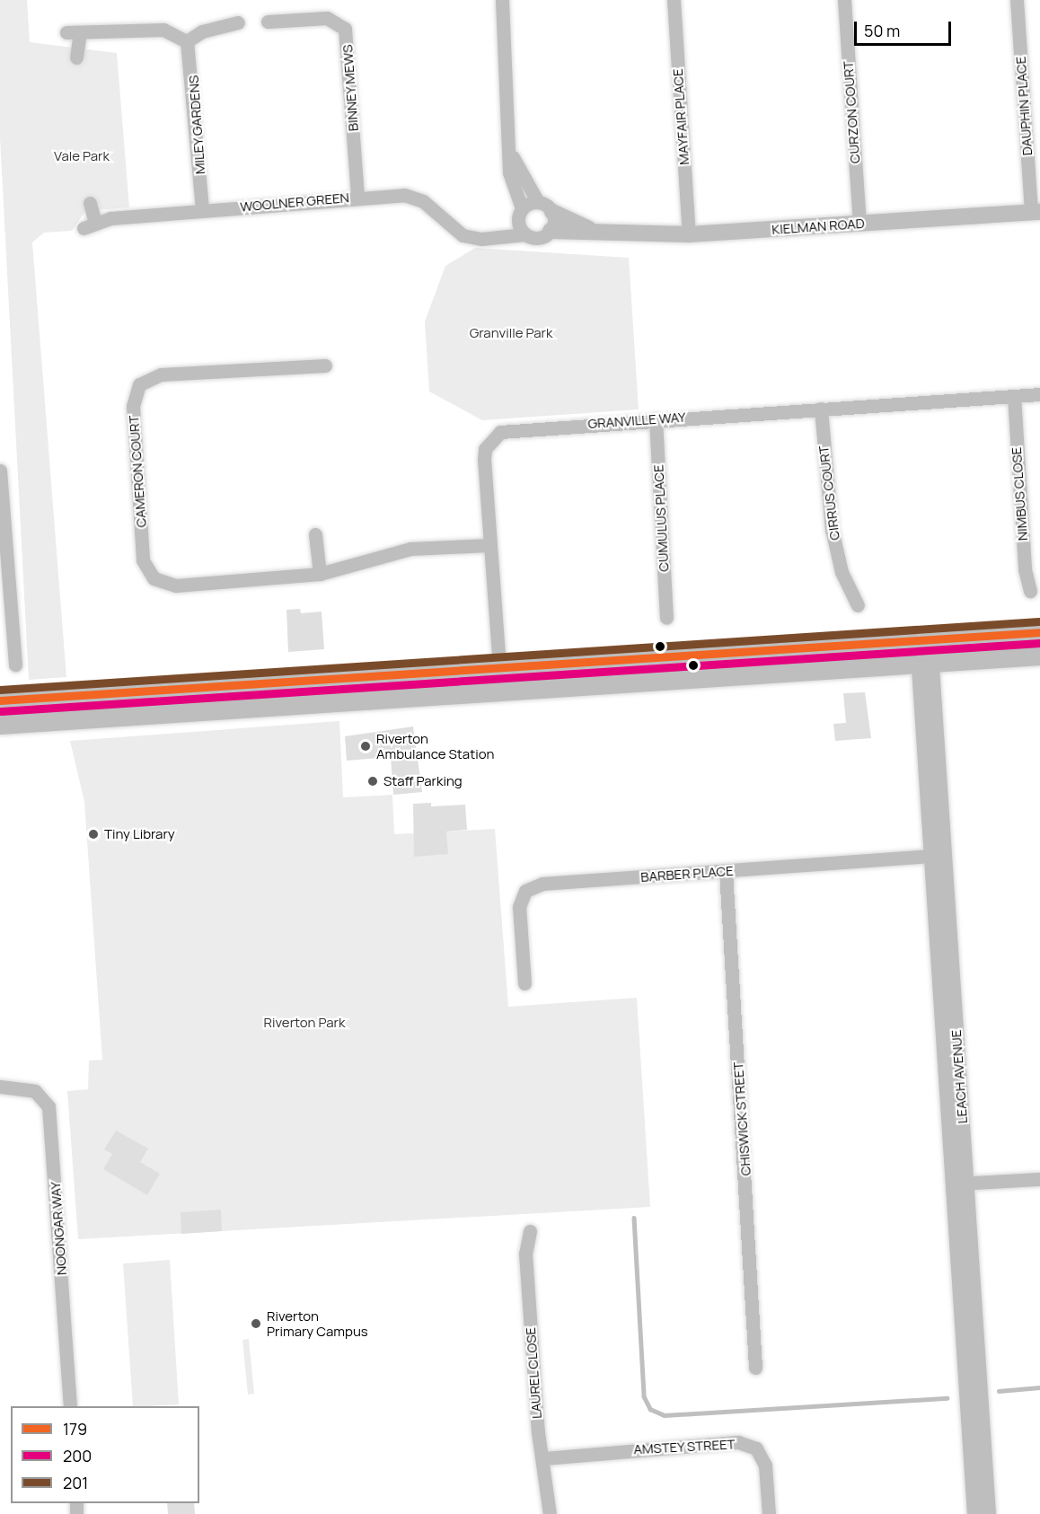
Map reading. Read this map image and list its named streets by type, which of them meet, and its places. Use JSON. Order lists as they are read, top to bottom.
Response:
{
  "streets": {
    "street": [
      "BINNEY MEWS",
      "DAUPHIN PLACE",
      "CURZON COURT",
      "MAYFAIR PLACE",
      "MILEY GARDENS",
      "WOOLNER GREEN",
      "KIELMAN ROAD",
      "GRANVILLE WAY",
      "CAMERON COURT",
      "CIRRUS COURT",
      "NIMBUS CLOSE",
      "CUMULUS PLACE",
      "BARBER PLACE",
      "LEACH AVENUE",
      "CHISWICK STREET",
      "NOONGAR WAY",
      "LAUREL CLOSE",
      "AMSTEY STREET"
    ]
  },
  "crossings": [
    ["BINNEY MEWS", "WOOLNER GREEN"],
    ["DAUPHIN PLACE", "KIELMAN ROAD"],
    ["CURZON COURT", "KIELMAN ROAD"],
    ["MAYFAIR PLACE", "KIELMAN ROAD"],
    ["MILEY GARDENS", "WOOLNER GREEN"],
    ["GRANVILLE WAY", "CAMERON COURT"],
    ["GRANVILLE WAY", "CIRRUS COURT"],
    ["GRANVILLE WAY", "NIMBUS CLOSE"],
    ["GRANVILLE WAY", "CUMULUS PLACE"],
    ["BARBER PLACE", "LEACH AVENUE"],
    ["BARBER PLACE", "CHISWICK STREET"],
    ["LAUREL CLOSE", "AMSTEY STREET"]
  ],
  "parks": ["Vale Park", "Granville Park", "Riverton Park"],
  "places": [
    "Riverton Ambulance Station",
    "Staff Parking",
    "Tiny Library",
    "Riverton Primary Campus"
  ],
  "lines": ["transit line 201", "transit line 179", "transit line 200"],
  "legend": ["179", "200", "201"],
  "scale_bar": "50 m"
}
